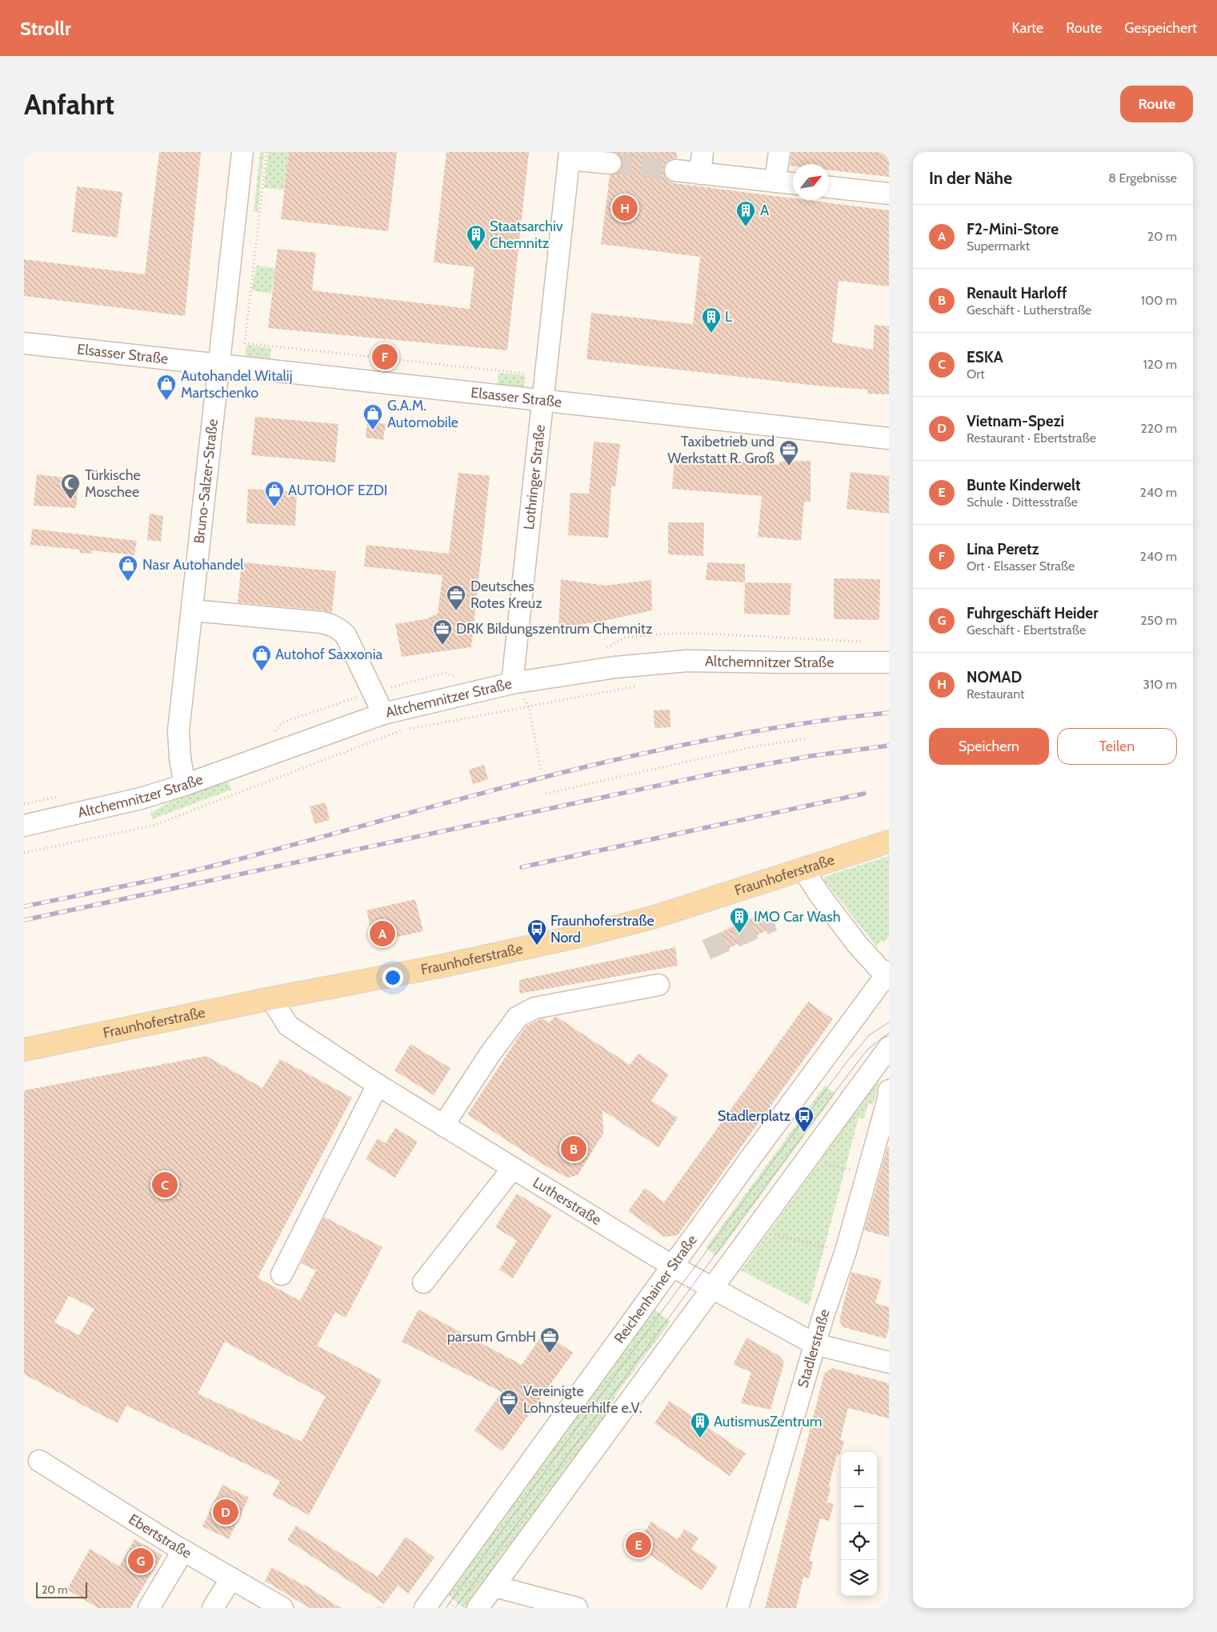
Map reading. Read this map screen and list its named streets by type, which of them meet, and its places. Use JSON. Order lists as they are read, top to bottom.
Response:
{
  "streets": {
    "main road": ["Fraunhoferstraße"],
    "street": [
      "Elsasser Straße",
      "Lothringer Straße",
      "Bruno-Salzer-Straße",
      "Altchemnitzer Straße",
      "Lutherstraße",
      "Reichenhainer Straße",
      "Stadlerstraße",
      "Ebertstraße"
    ]
  },
  "crossings": [
    ["Elsasser Straße", "Lothringer Straße"],
    ["Elsasser Straße", "Bruno-Salzer-Straße"],
    ["Lothringer Straße", "Altchemnitzer Straße"],
    ["Bruno-Salzer-Straße", "Altchemnitzer Straße"],
    ["Fraunhoferstraße", "Lutherstraße"],
    ["Lutherstraße", "Reichenhainer Straße"],
    ["Lutherstraße", "Stadlerstraße"]
  ],
  "places": {
    "building": [
      "A",
      "Staatsarchiv Chemnitz",
      "L",
      "IMO Car Wash",
      "AutismusZentrum"
    ],
    "shop": [
      "Autohandel Witalij Martschenko",
      "G.A.M. Automobile",
      "AUTOHOF EZDI",
      "Nasr Autohandel",
      "Autohof Saxxonia"
    ],
    "office": [
      "Taxibetrieb und Werkstatt R. Groß",
      "Deutsches Rotes Kreuz",
      "DRK Bildungszentrum Chemnitz",
      "parsum GmbH",
      "Vereinigte Lohnsteuerhilfe e.V."
    ],
    "mosque": ["Türkische Moschee"],
    "bus stop": ["Fraunhoferstraße Nord", "Stadlerplatz"]
  },
  "scale_bar": "20 m",
  "north": "top right",
  "page": {
    "header": "Strollr",
    "nav": ["Karte", "Route", "Gespeichert"],
    "buttons": [
      "Route",
      ["Speichern", "Teilen"]
    ],
    "title": "Anfahrt",
    "heading": ["In der Nähe", "8 Ergebnisse"],
    "pins": [
      "H",
      "F",
      "A",
      "B",
      "C",
      "D",
      "E",
      "G"
    ],
    "list": [
      {
        "mark": "A",
        "name": "F2-Mini-Store",
        "note": "Supermarkt",
        "value": "20 m"
      },
      {
        "mark": "B",
        "name": "Renault Harloff",
        "note": "Geschäft · Lutherstraße",
        "value": "100 m"
      },
      {
        "mark": "C",
        "name": "ESKA",
        "note": "Ort",
        "value": "120 m"
      },
      {
        "mark": "D",
        "name": "Vietnam-Spezi",
        "note": "Restaurant · Ebertstraße",
        "value": "220 m"
      },
      {
        "mark": "E",
        "name": "Bunte Kinderwelt",
        "note": "Schule · Dittesstraße",
        "value": "240 m"
      },
      {
        "mark": "F",
        "name": "Lina Peretz",
        "note": "Ort · Elsasser Straße",
        "value": "240 m"
      },
      {
        "mark": "G",
        "name": "Fuhrgeschäft Heider",
        "note": "Geschäft · Ebertstraße",
        "value": "250 m"
      },
      {
        "mark": "H",
        "name": "NOMAD",
        "note": "Restaurant",
        "value": "310 m"
      }
    ],
    "map_buttons": ["+", "−"],
    "scale": "20 m"
  }
}
